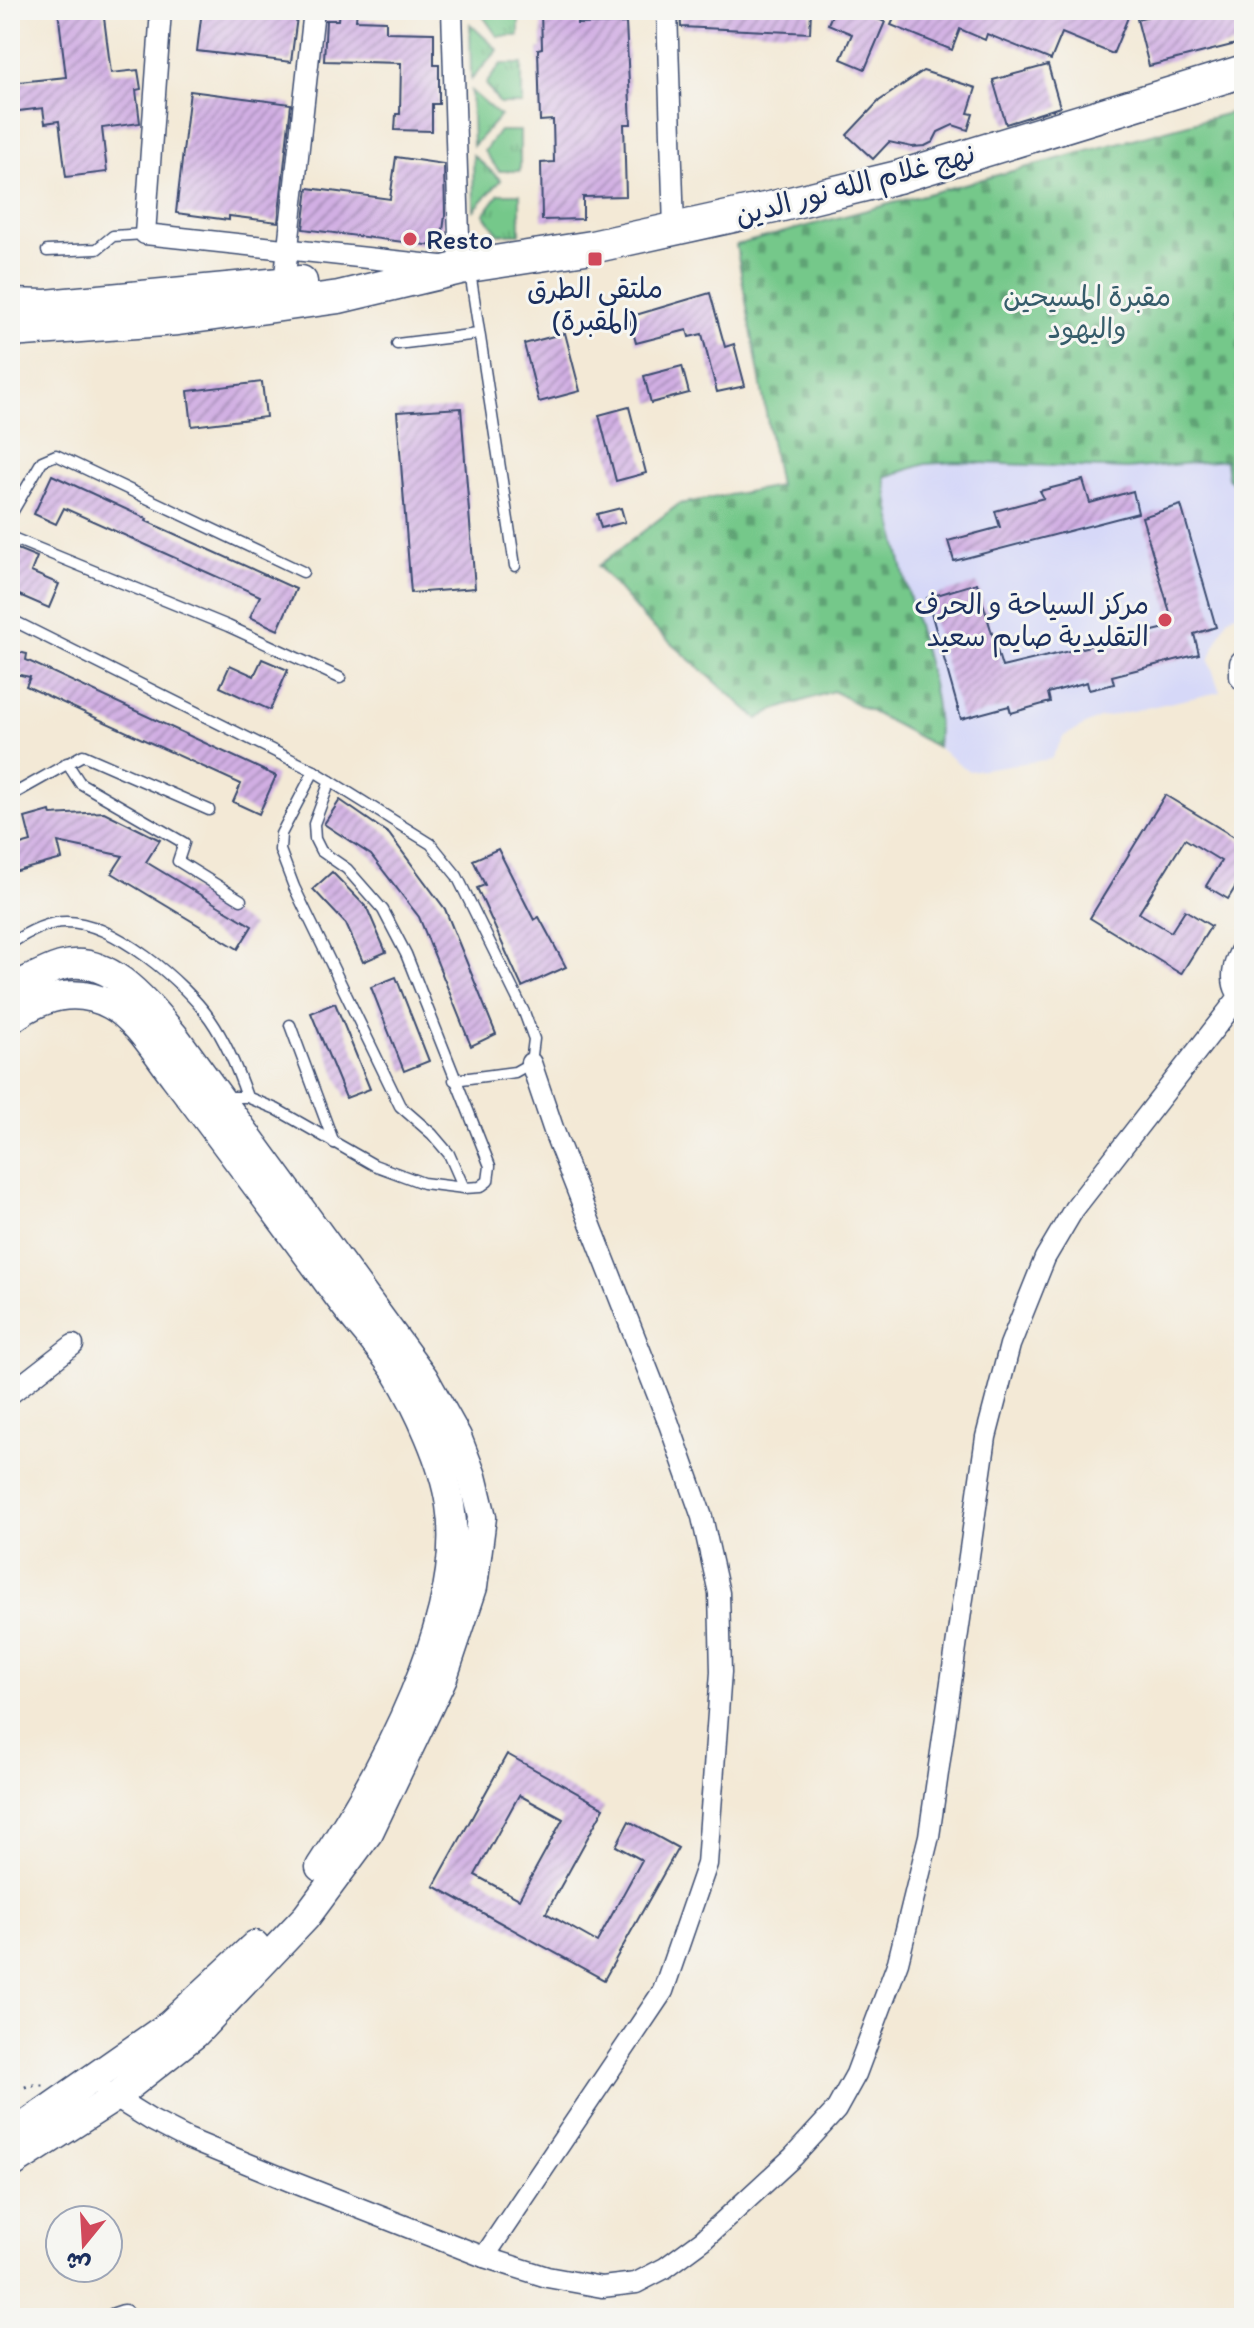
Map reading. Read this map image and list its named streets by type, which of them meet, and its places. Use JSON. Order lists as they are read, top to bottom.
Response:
{
  "streets": {
    "main road": ["نهج غلام الله نور الدين"]
  },
  "parks": ["مقبرة المسيحين واليهود"],
  "places": {
    "other": ["Resto", "مركز السياحة و الحرف التقليدية صايم سعيد"],
    "transit": ["ملتقى الطرق (المقبرة)"]
  },
  "north": "bottom"
}
